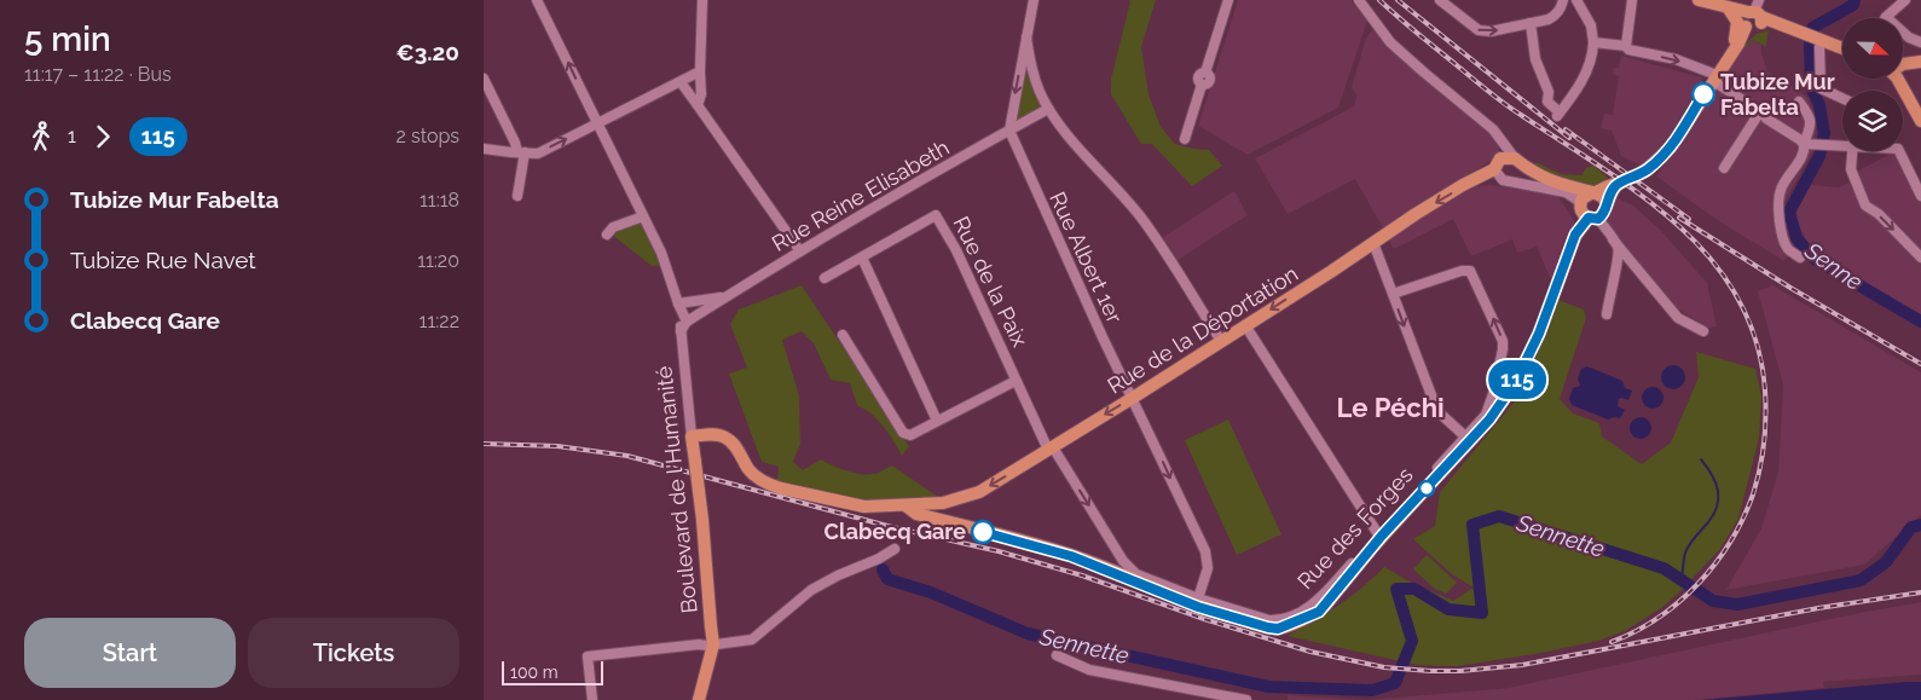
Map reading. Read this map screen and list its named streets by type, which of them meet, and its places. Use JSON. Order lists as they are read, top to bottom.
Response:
{
  "streets": {
    "main road": ["Rue de la Déportation", "Boulevard de l'Humanité", "Rue des Forges"],
    "street": ["Rue Reine Elisabeth", "Rue Albert 1er", "Rue de la Paix"]
  },
  "crossings": [
    ["Rue Reine Elisabeth", "Rue Albert 1er"],
    ["Rue Reine Elisabeth", "Boulevard de l'Humanité"],
    ["Rue Albert 1er", "Rue de la Déportation"],
    ["Rue Albert 1er", "Rue des Forges"],
    ["Rue de la Paix", "Rue de la Déportation"],
    ["Rue de la Paix", "Rue des Forges"],
    ["Rue de la Déportation", "Boulevard de l'Humanité"],
    ["Rue de la Déportation", "Rue des Forges"]
  ],
  "one_way": ["Rue Albert 1er", "Rue de la Déportation"],
  "districts": ["Le Péchi"],
  "water": ["Senne", "Sennette"],
  "places": ["Tubize Mur Fabelta", "Clabecq Gare"],
  "lines": ["bus line 115"],
  "scale_bar": "100 m",
  "north": "right",
  "page": {
    "heading": ["5 min", "11:17 – 11:22 · Bus", "€3.20"],
    "on_map": "115",
    "legs": ["1", "115", "2 stops"],
    "list": [
      {
        "name": "Tubize Mur Fabelta",
        "value": "11:18"
      },
      {
        "name": "Tubize Rue Navet",
        "value": "11:20"
      },
      {
        "name": "Clabecq Gare",
        "value": "11:22"
      }
    ],
    "buttons": ["Start", "Tickets"],
    "scale": "100 m"
  }
}
